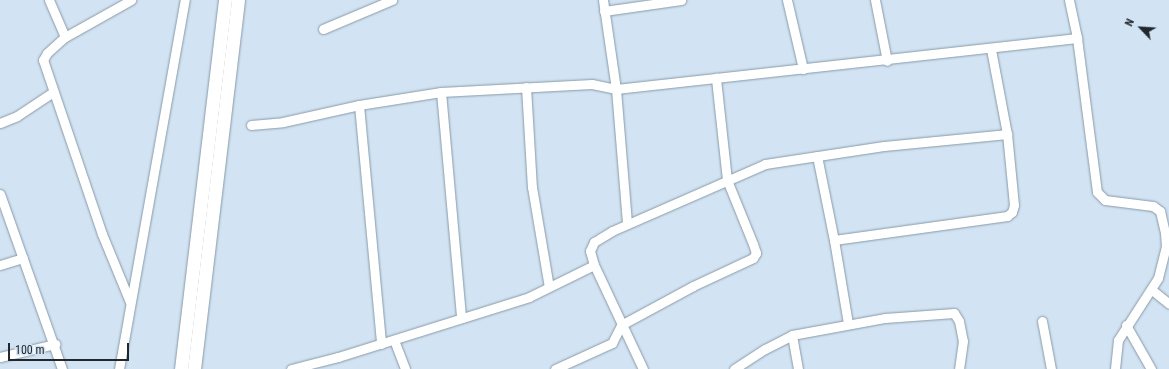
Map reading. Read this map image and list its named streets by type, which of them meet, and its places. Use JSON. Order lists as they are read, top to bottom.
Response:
{
  "scale_bar": "100 m",
  "north": "top left"
}
